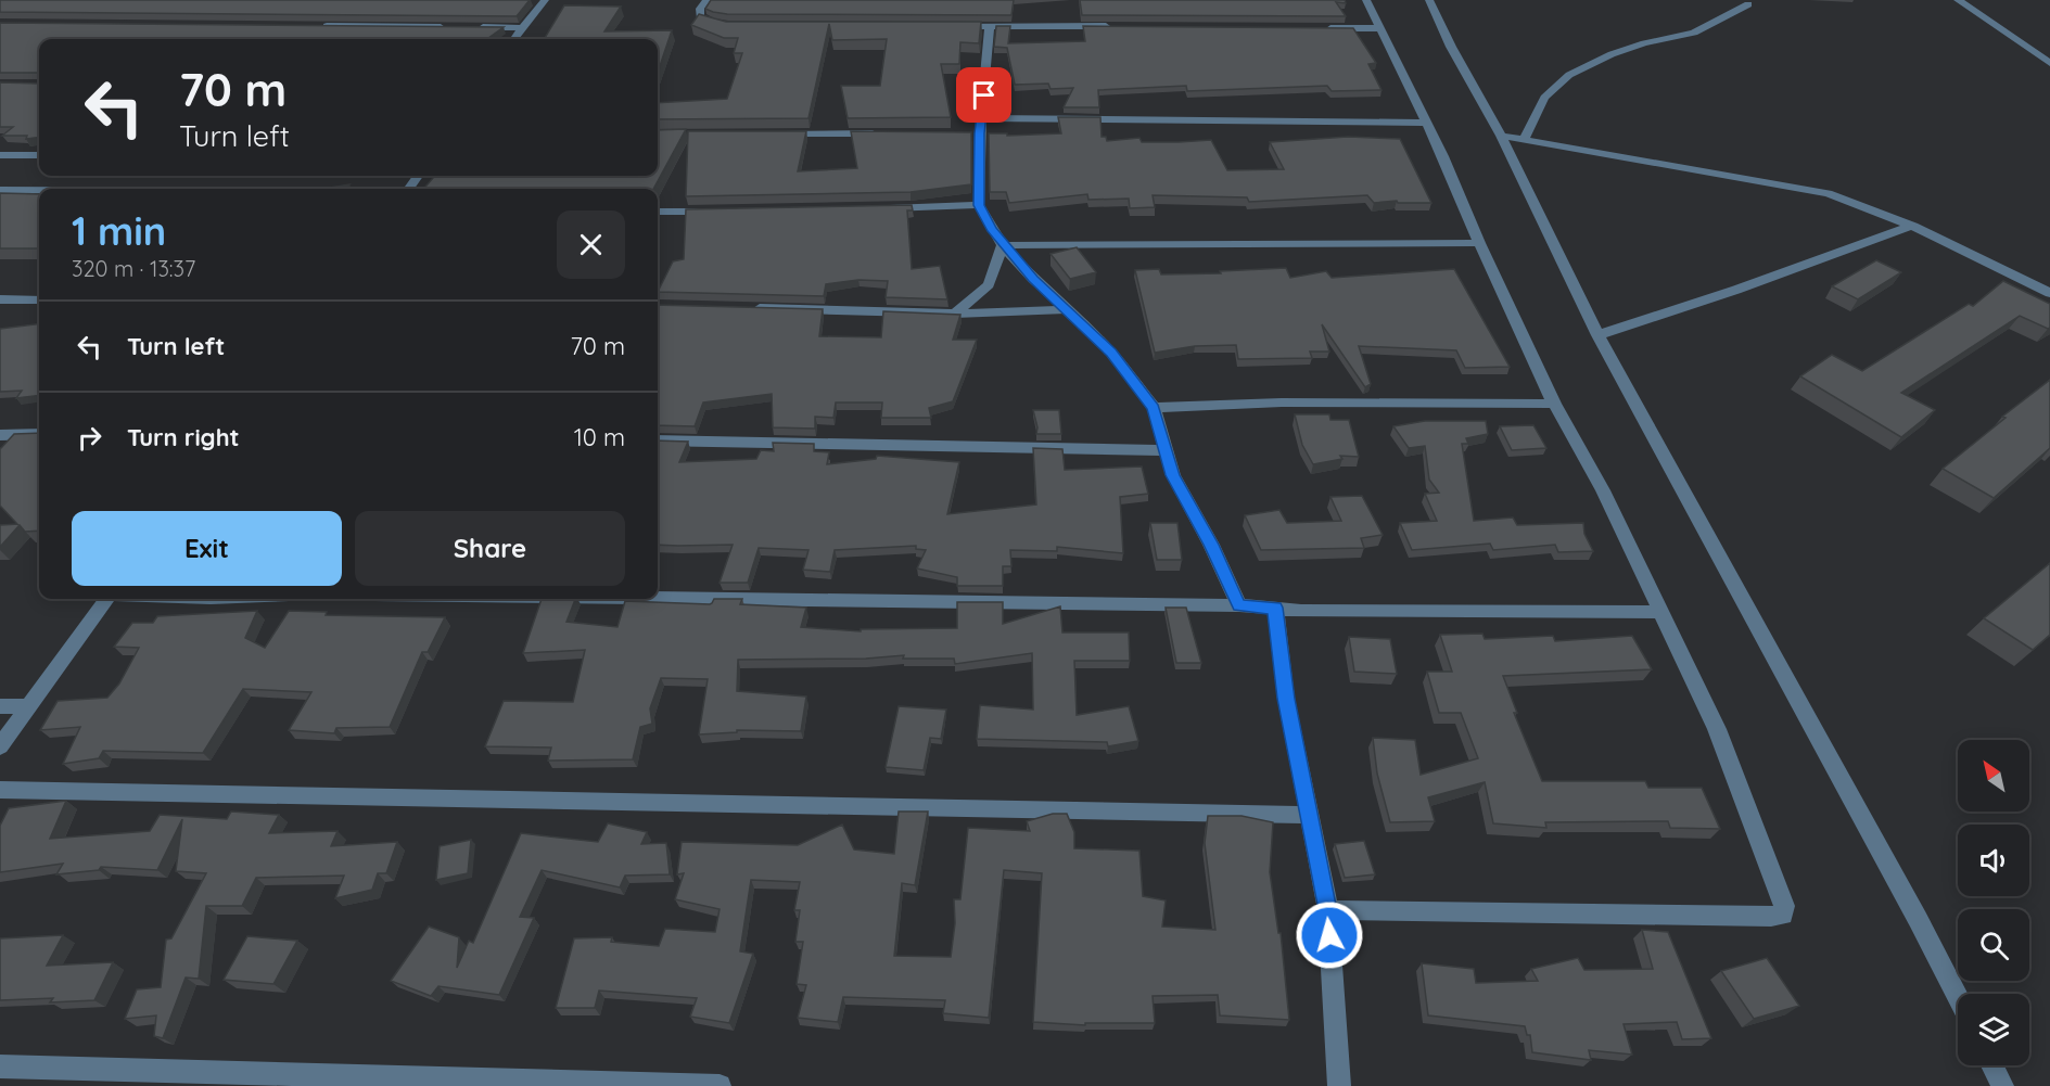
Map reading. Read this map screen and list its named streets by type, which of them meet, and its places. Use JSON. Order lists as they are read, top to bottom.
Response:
{
  "north": "top left",
  "page": {
    "turn": ["70 m", "Turn left"],
    "heading": ["1 min", "320 m · 13:37"],
    "list": [
      {
        "name": "Turn left",
        "value": "70 m"
      },
      {
        "name": "Turn right",
        "value": "10 m"
      }
    ],
    "buttons": ["Exit", "Share"]
  }
}
